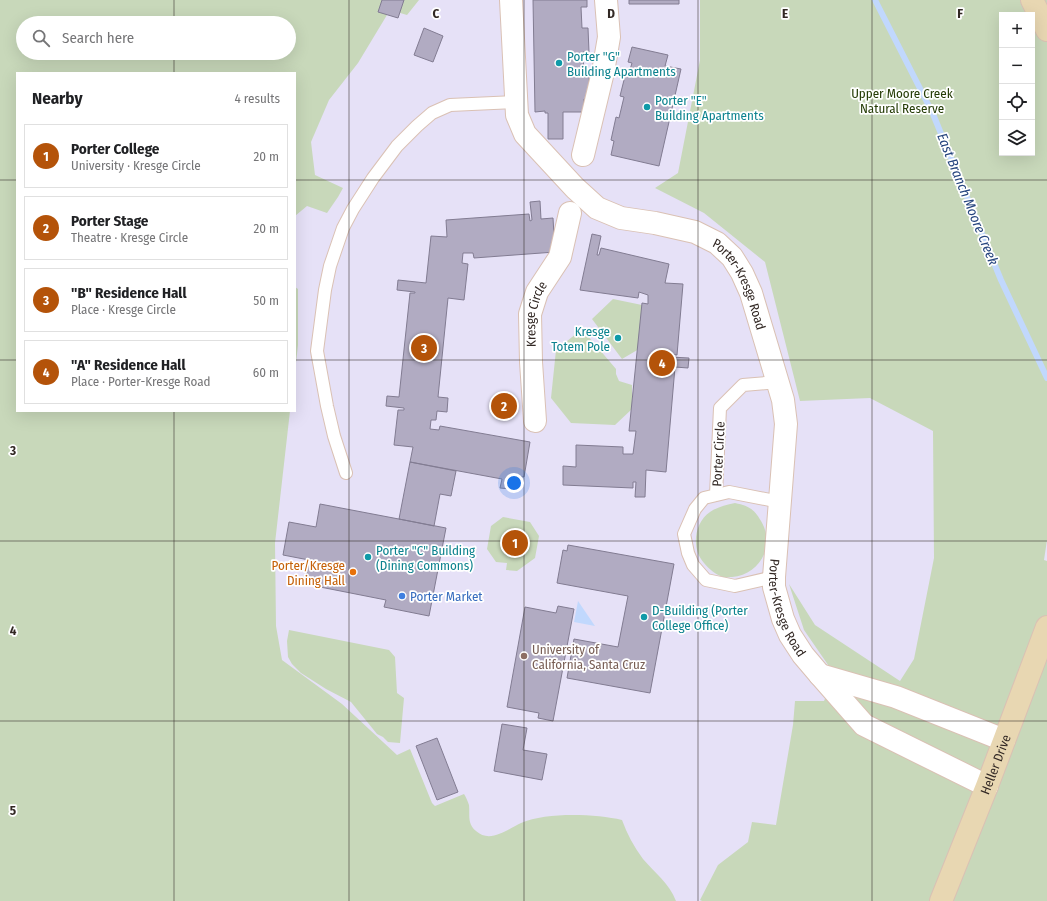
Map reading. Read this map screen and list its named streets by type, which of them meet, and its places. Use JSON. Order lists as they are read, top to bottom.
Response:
{
  "streets": {
    "main road": ["Heller Drive"],
    "street": ["Porter-Kresge Road", "Kresge Circle"],
    "lane": ["Porter Circle"]
  },
  "crossings": [
    ["Porter-Kresge Road", "Porter Circle"],
    ["Porter-Kresge Road", "Heller Drive"]
  ],
  "water": ["East Branch Moore Creek"],
  "parks": ["Upper Moore Creek Natural Reserve"],
  "places": [
    "Porter \"G\" Building Apartments",
    "Porter \"E\" Building Apartments",
    "Kresge Totem Pole",
    "Porter \"C\" Building (Dining Commons)",
    "Porter/Kresge Dining Hall",
    "Porter Market",
    "D-Building (Porter College Office)",
    "University of California, Santa Cruz"
  ],
  "page": {
    "map_buttons": ["+", "−"],
    "search": "Search here",
    "heading": ["Nearby", "4 results"],
    "list": [
      {
        "mark": "1",
        "name": "Porter College",
        "note": "University · Kresge Circle",
        "value": "20 m"
      },
      {
        "mark": "2",
        "name": "Porter Stage",
        "note": "Theatre · Kresge Circle",
        "value": "20 m"
      },
      {
        "mark": "3",
        "name": "\"B\" Residence Hall",
        "note": "Place · Kresge Circle",
        "value": "50 m"
      },
      {
        "mark": "4",
        "name": "\"A\" Residence Hall",
        "note": "Place · Porter-Kresge Road",
        "value": "60 m"
      }
    ],
    "pins": [
      "3",
      "4",
      "2",
      "1"
    ]
  },
  "grid": {
    "columns": [
      "C",
      "D",
      "E",
      "F"
    ],
    "rows": ["3", "4", "5"]
  }
}
